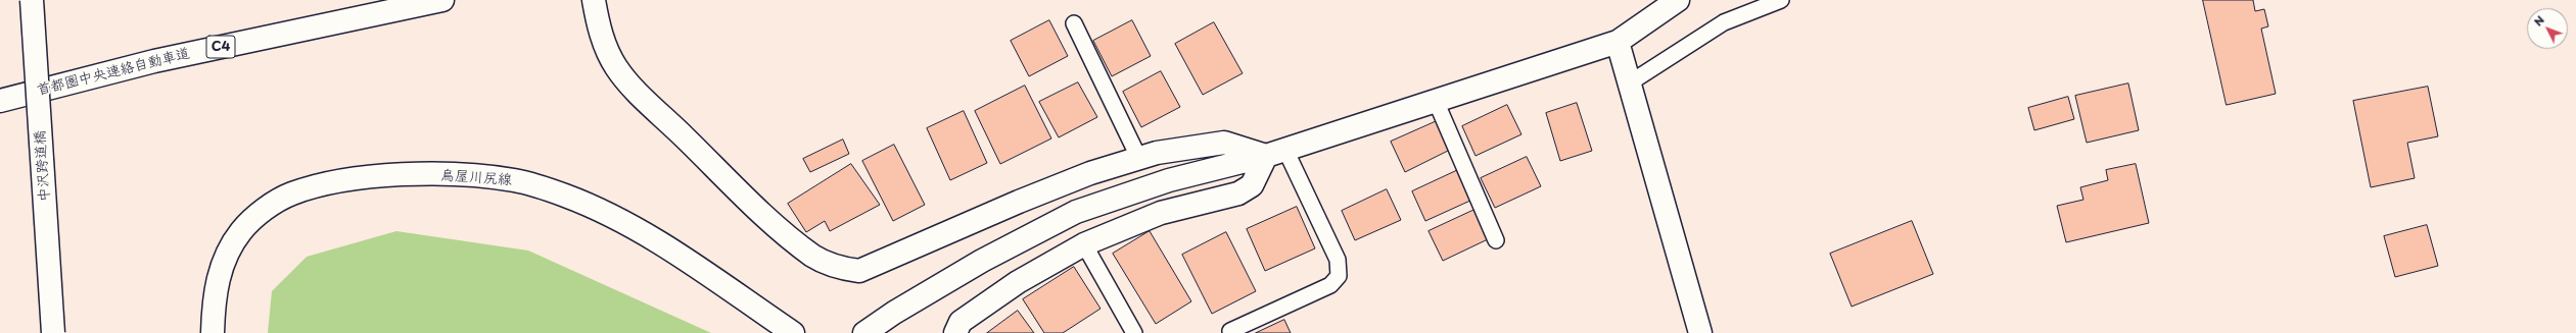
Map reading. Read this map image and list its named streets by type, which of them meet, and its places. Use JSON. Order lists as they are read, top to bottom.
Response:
{
  "streets": {
    "main road": [
      "C4",
      "首都圏中央連絡自動車道",
      "中沢跨道橋",
      "鳥屋川尻線"
    ]
  },
  "north": "top left"
}
